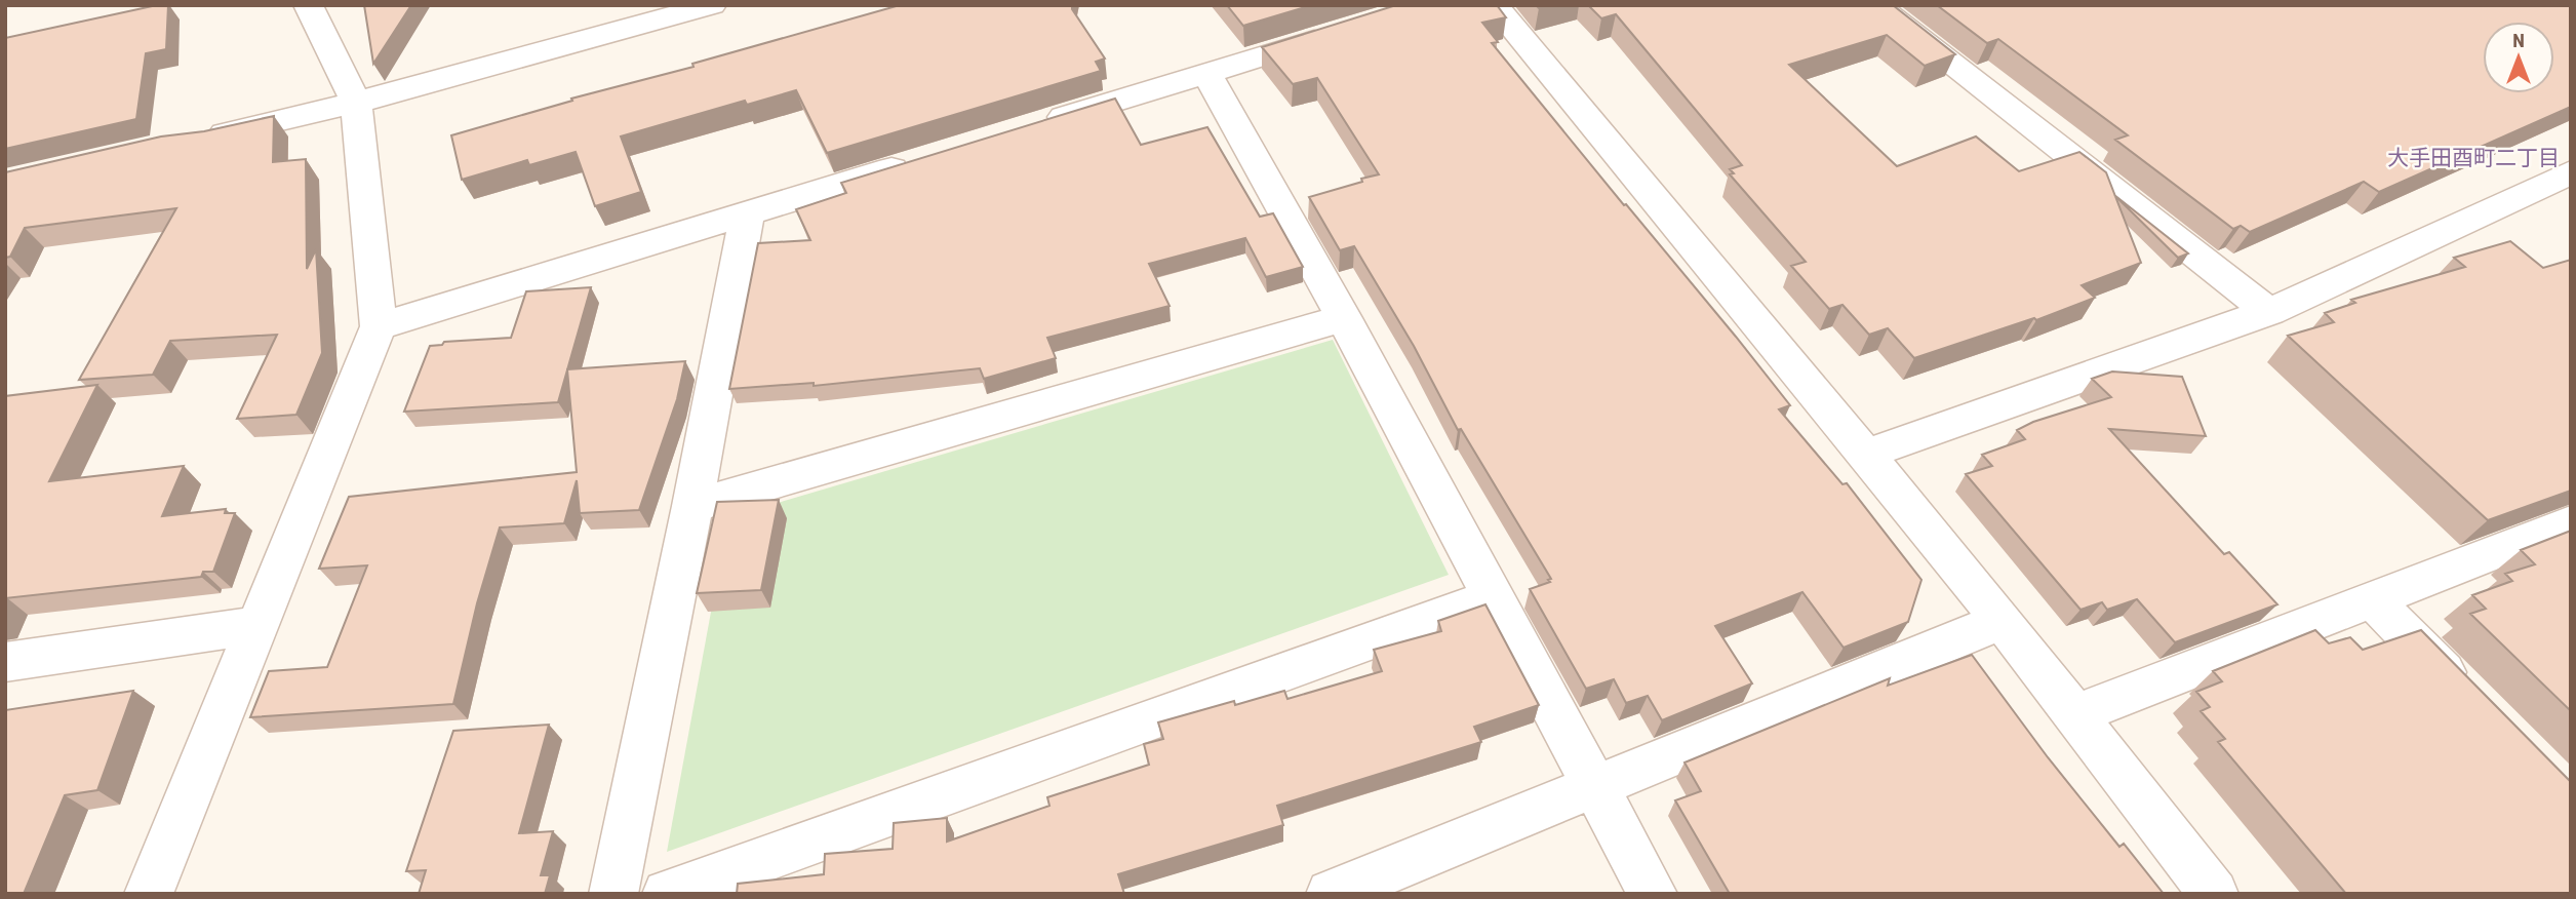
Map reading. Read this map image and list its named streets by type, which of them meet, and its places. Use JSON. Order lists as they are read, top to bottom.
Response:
{
  "districts": ["大手田酉町二丁目"],
  "north": "top"
}
